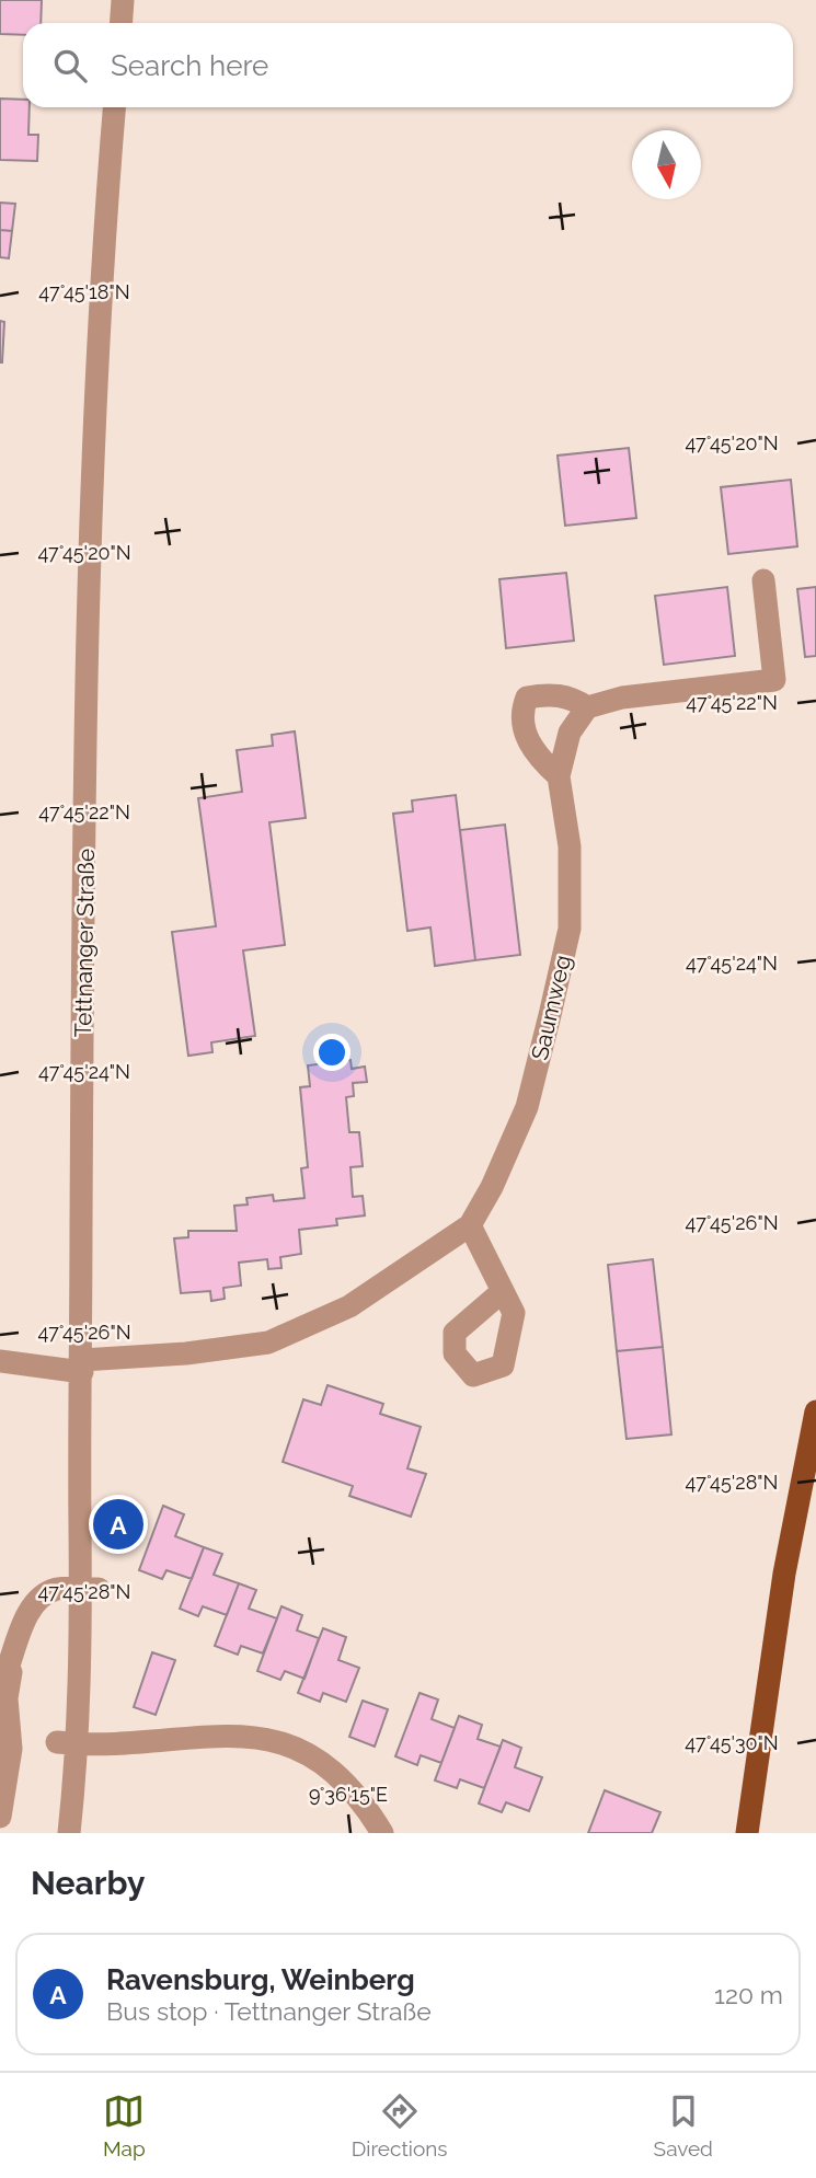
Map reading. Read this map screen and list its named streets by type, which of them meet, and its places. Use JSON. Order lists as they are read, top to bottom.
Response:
{
  "streets": {
    "street": ["Tettnanger Straße", "Saumweg"]
  },
  "crossings": [
    ["Tettnanger Straße", "Saumweg"]
  ],
  "north": "bottom",
  "page": {
    "search": "Search here",
    "pins": "A",
    "heading": "Nearby",
    "list": [
      {
        "mark": "A",
        "name": "Ravensburg, Weinberg",
        "note": "Bus stop · Tettnanger Straße",
        "value": "120 m"
      }
    ],
    "nav": ["Map", "Directions", "Saved"]
  },
  "coordinates": [
    "47°45'18\"N",
    "47°45'20\"N",
    "47°45'22\"N",
    "47°45'24\"N",
    "47°45'26\"N",
    "47°45'28\"N",
    "47°45'30\"N",
    "9°36'15\"E"
  ]
}
